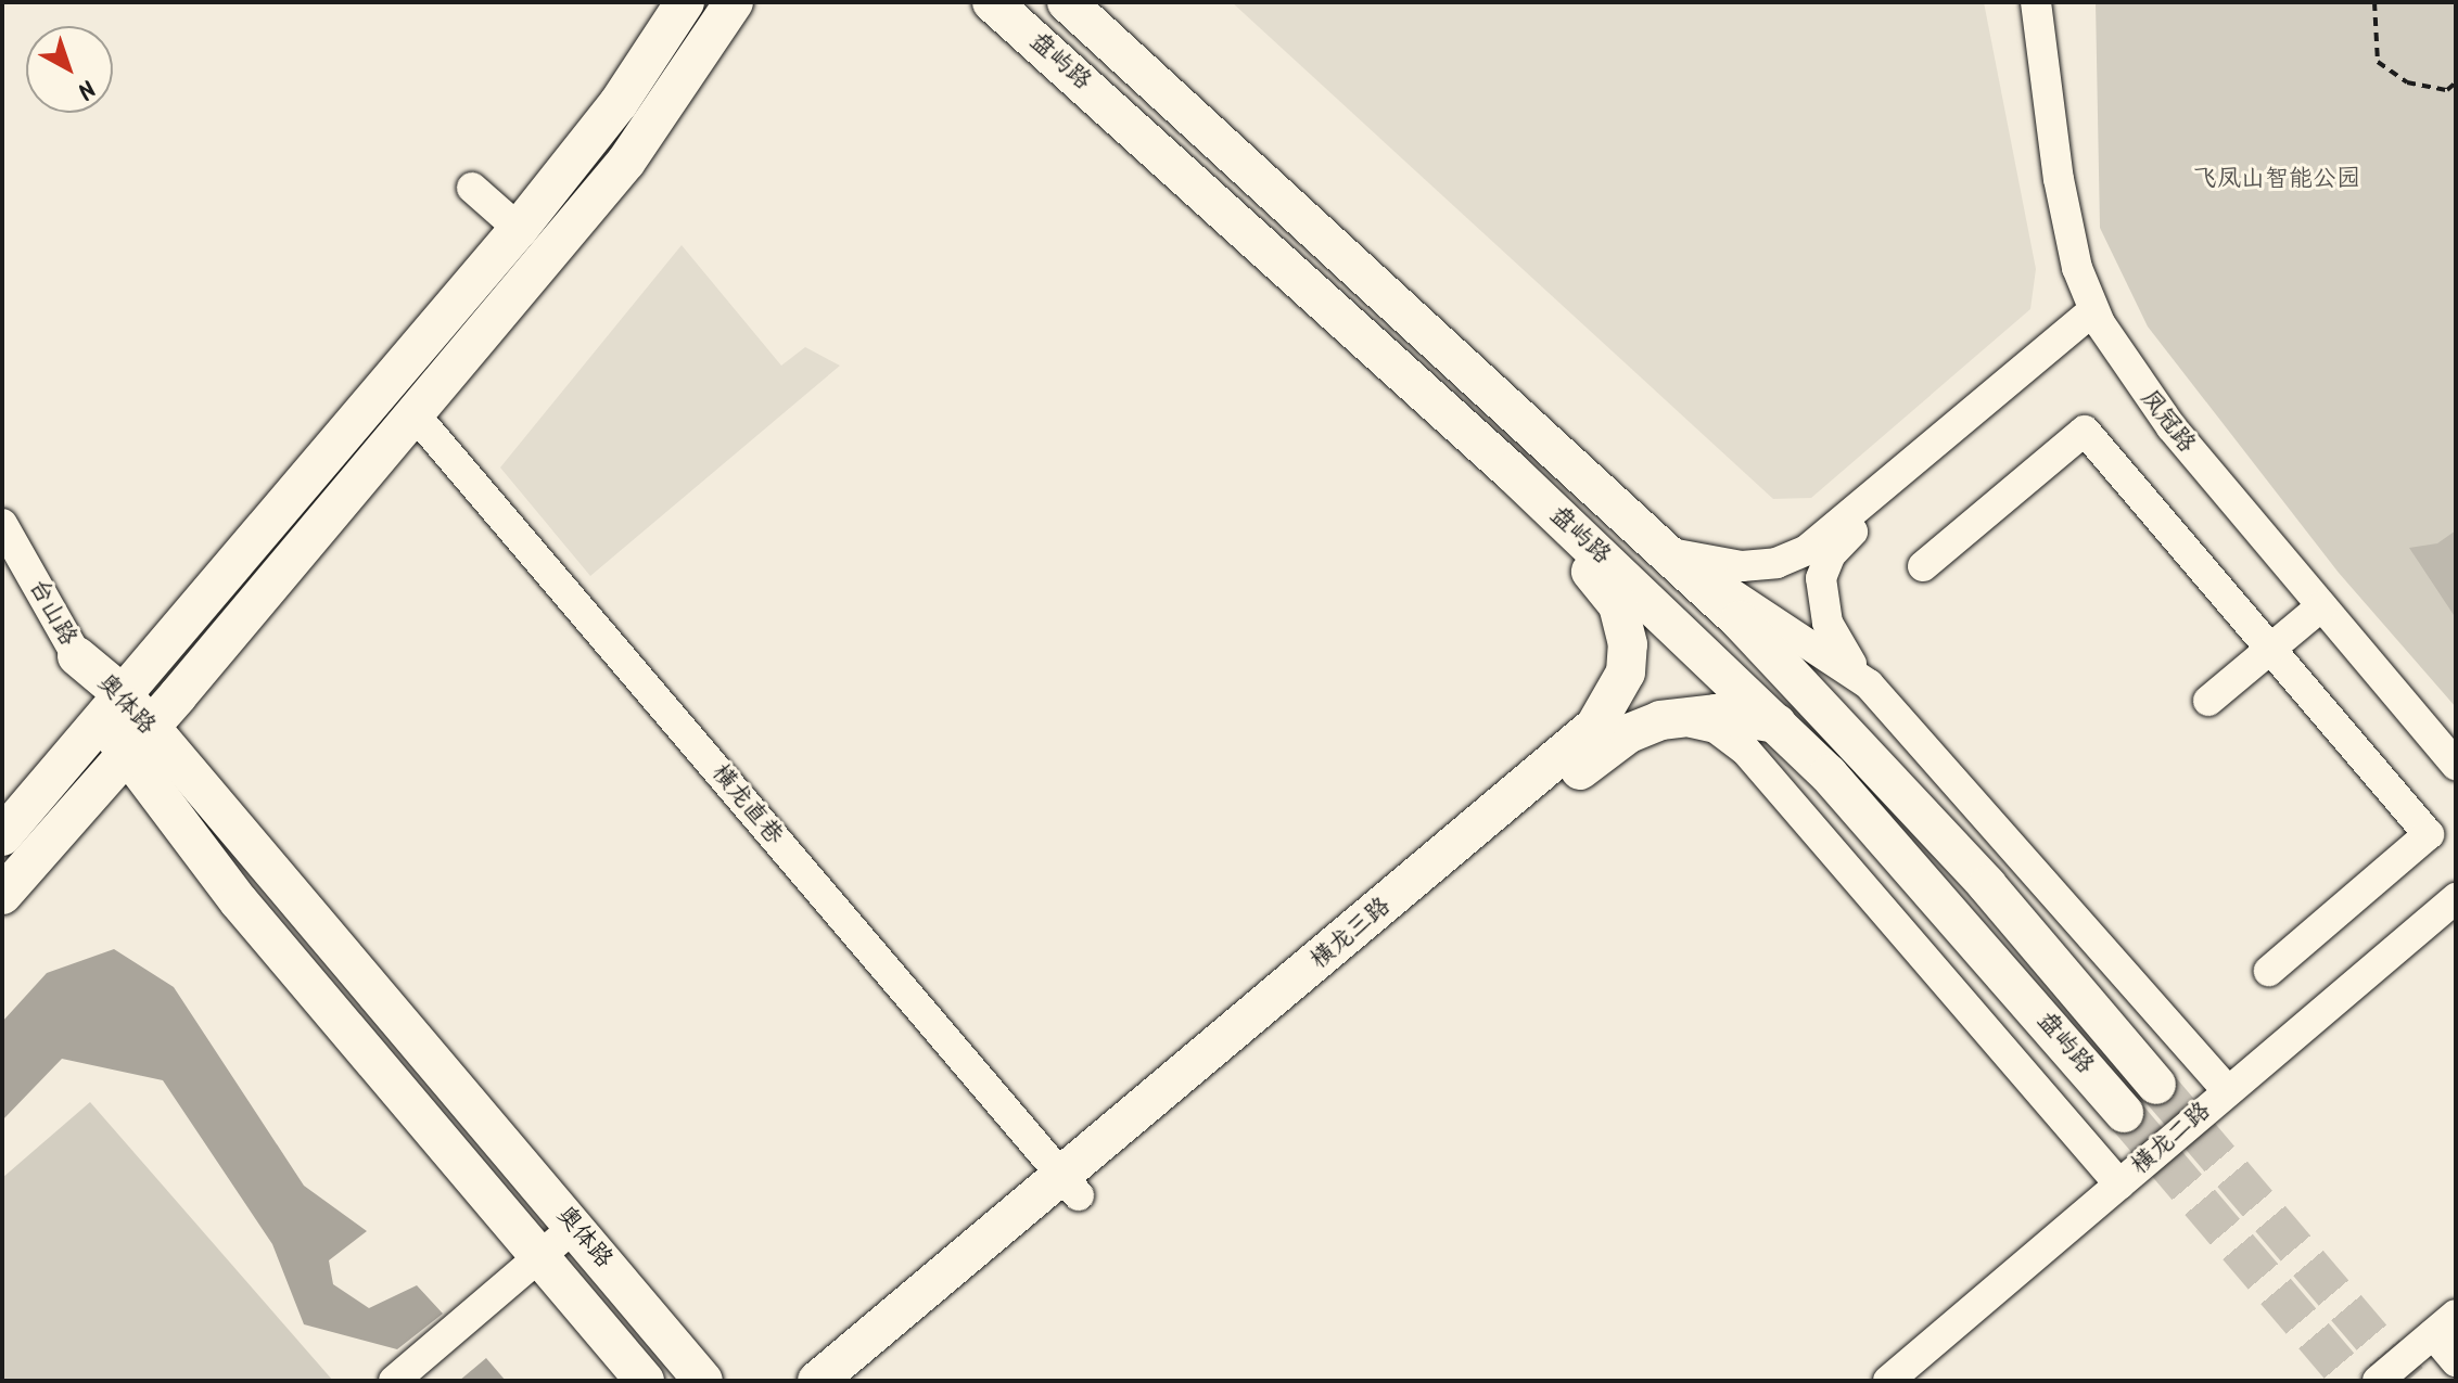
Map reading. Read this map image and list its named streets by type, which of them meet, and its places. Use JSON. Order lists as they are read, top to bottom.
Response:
{
  "streets": {
    "main road": ["盘屿路", "奥体路", "横龙三路"],
    "street": [
      "凤冠路",
      "台山路",
      "横龙直巷",
      "横龙二路"
    ]
  },
  "crossings": [
    ["盘屿路", "横龙三路"],
    ["台山路", "奥体路"],
    ["横龙直巷", "横龙三路"]
  ],
  "parks": ["飞凤山智能公园"],
  "north": "bottom right"
}
